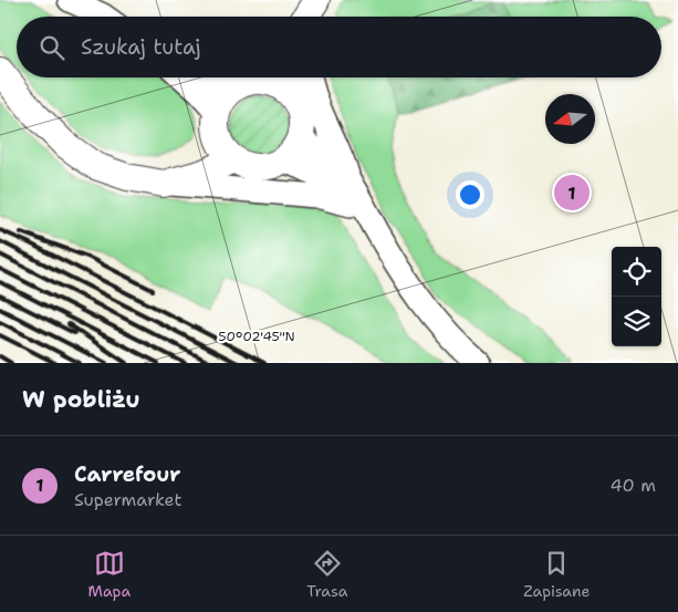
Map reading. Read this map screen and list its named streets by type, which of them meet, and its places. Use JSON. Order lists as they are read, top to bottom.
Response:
{
  "north": "left",
  "page": {
    "search": "Szukaj tutaj",
    "pins": "1",
    "heading": "W pobliżu",
    "list": [
      {
        "mark": "1",
        "name": "Carrefour",
        "note": "Supermarket",
        "value": "40 m"
      }
    ],
    "nav": ["Mapa", "Trasa", "Zapisane"]
  },
  "coordinates": ["50°02'45\"N"]
}
